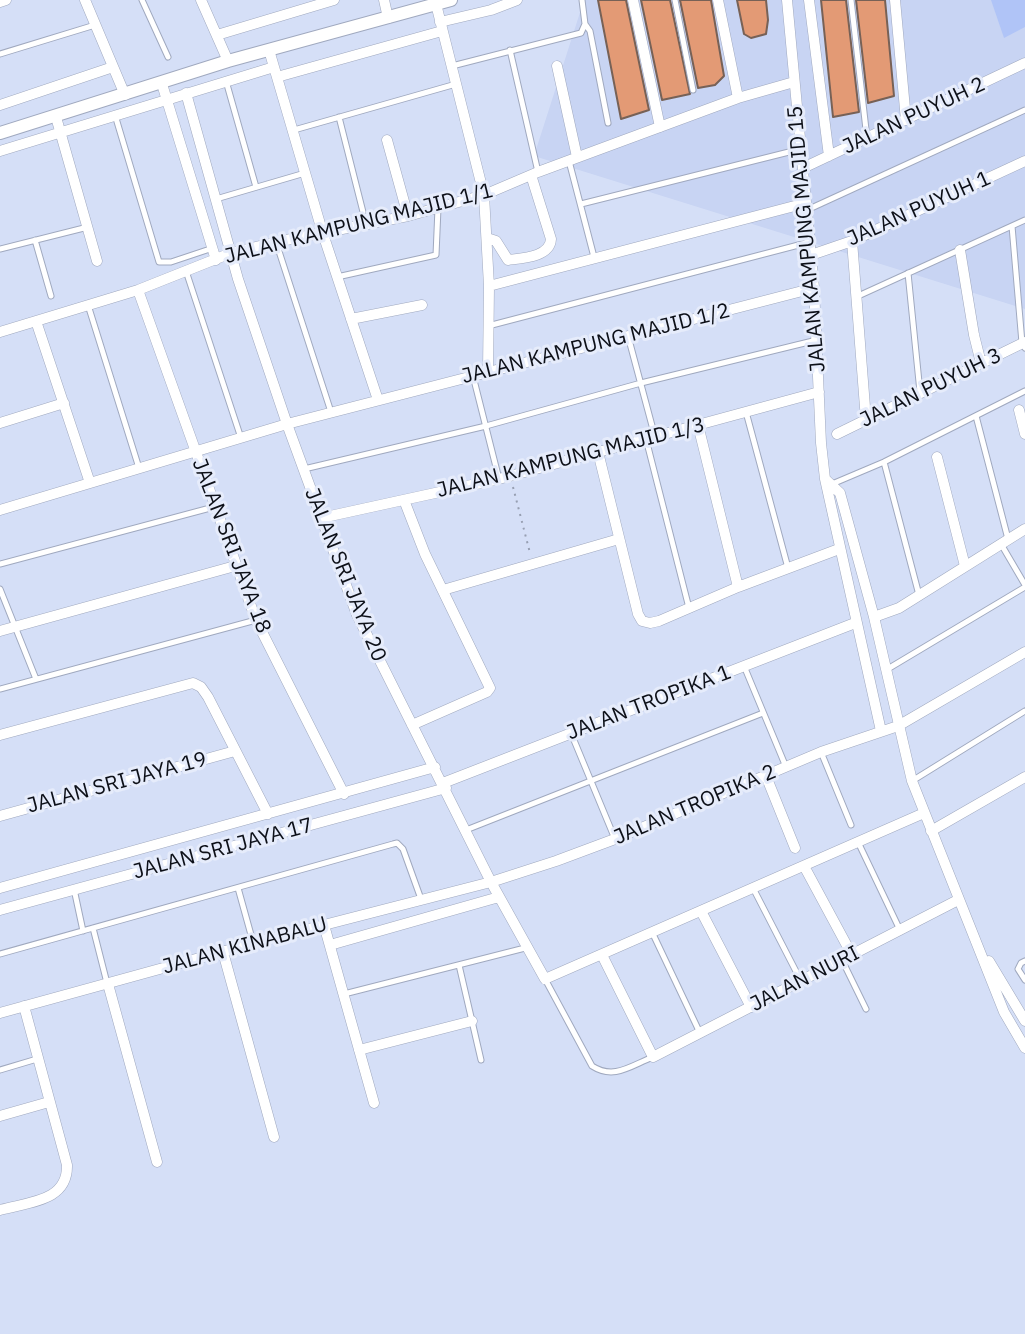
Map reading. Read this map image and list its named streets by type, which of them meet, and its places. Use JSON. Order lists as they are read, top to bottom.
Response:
{
  "streets": {
    "street": [
      "JALAN PUYUH 2",
      "JALAN PUYUH 1",
      "JALAN KAMPUNG MAJID 1/1",
      "JALAN KAMPUNG MAJID 15",
      "JALAN KAMPUNG MAJID 1/2",
      "JALAN PUYUH 3",
      "JALAN KAMPUNG MAJID 1/3",
      "JALAN SRI JAYA 18",
      "JALAN SRI JAYA 20",
      "JALAN TROPIKA 1",
      "JALAN SRI JAYA 19",
      "JALAN TROPIKA 2",
      "JALAN SRI JAYA 17",
      "JALAN KINABALU",
      "JALAN NURI"
    ]
  },
  "crossings": [
    ["JALAN PUYUH 2", "JALAN KAMPUNG MAJID 15"],
    ["JALAN PUYUH 1", "JALAN KAMPUNG MAJID 15"],
    ["JALAN KAMPUNG MAJID 1/1", "JALAN KAMPUNG MAJID 15"],
    ["JALAN KAMPUNG MAJID 1/1", "JALAN SRI JAYA 18"],
    ["JALAN KAMPUNG MAJID 1/1", "JALAN SRI JAYA 20"],
    ["JALAN KAMPUNG MAJID 15", "JALAN KAMPUNG MAJID 1/2"],
    ["JALAN KAMPUNG MAJID 15", "JALAN KAMPUNG MAJID 1/3"],
    ["JALAN KAMPUNG MAJID 15", "JALAN TROPIKA 1"],
    ["JALAN KAMPUNG MAJID 15", "JALAN TROPIKA 2"],
    ["JALAN KAMPUNG MAJID 15", "JALAN NURI"],
    ["JALAN KAMPUNG MAJID 1/2", "JALAN SRI JAYA 18"],
    ["JALAN KAMPUNG MAJID 1/2", "JALAN SRI JAYA 20"],
    ["JALAN KAMPUNG MAJID 1/3", "JALAN SRI JAYA 20"],
    ["JALAN SRI JAYA 18", "JALAN SRI JAYA 17"],
    ["JALAN SRI JAYA 20", "JALAN TROPIKA 1"],
    ["JALAN SRI JAYA 20", "JALAN TROPIKA 2"],
    ["JALAN SRI JAYA 20", "JALAN SRI JAYA 17"],
    ["JALAN SRI JAYA 20", "JALAN KINABALU"],
    ["JALAN TROPIKA 1", "JALAN SRI JAYA 17"],
    ["JALAN TROPIKA 2", "JALAN KINABALU"]
  ]
}
